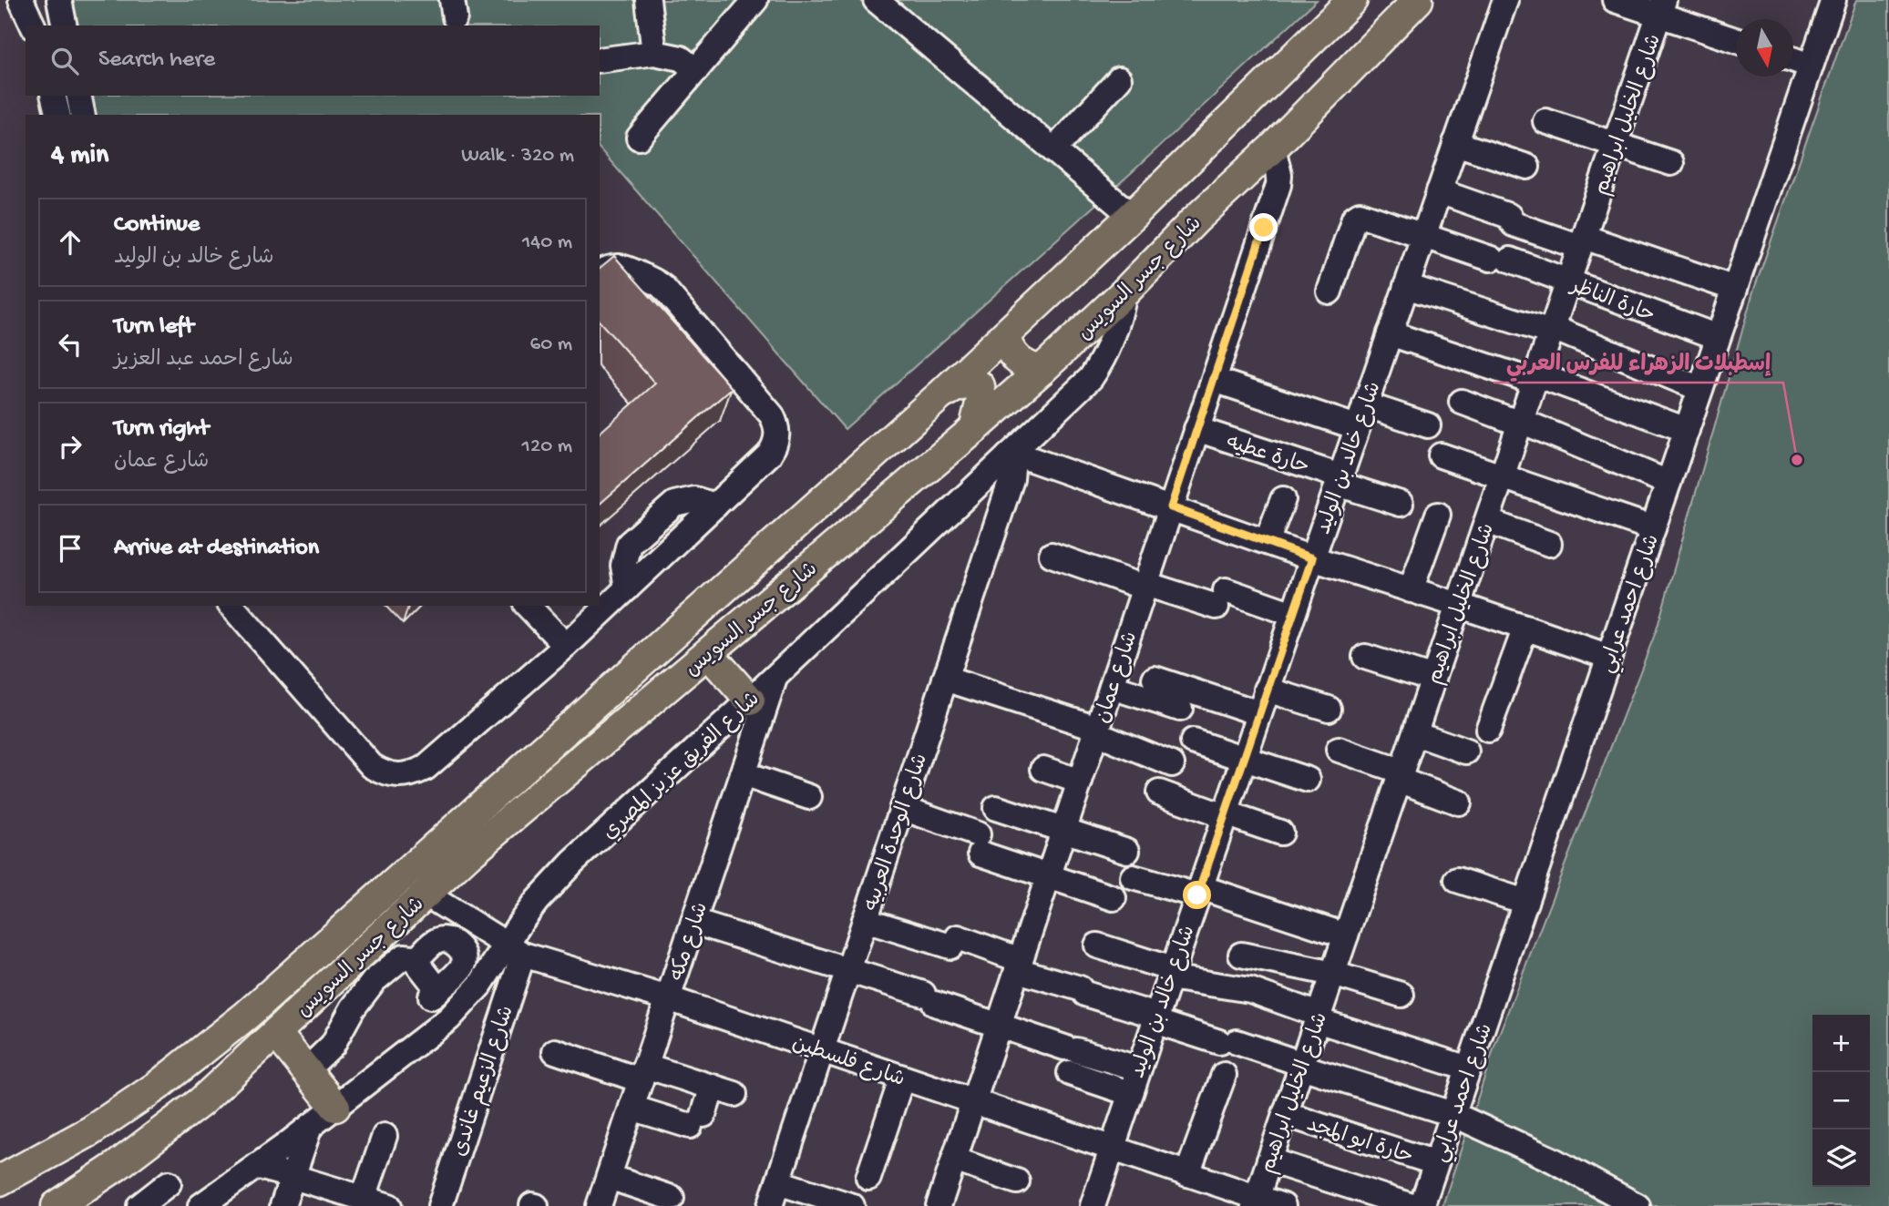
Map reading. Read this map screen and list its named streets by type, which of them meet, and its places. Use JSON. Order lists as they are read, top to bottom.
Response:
{
  "streets": {
    "main road": ["شارع جسر السويس"],
    "street": [
      "شارع الخليل ابراهيم",
      "حارة الناظر",
      "حارة عطيه",
      "شارع خالد بن الوليد",
      "شارع احمد عرابي",
      "شارع عمان",
      "شارع الفريق عزيز المصري",
      "شارع الوحدة العربيه",
      "شارع مكه",
      "شارع فلسطين",
      "شارع الزعيم غاندى",
      "حارة ابو المجد"
    ]
  },
  "crossings": [
    ["شارع الخليل ابراهيم", "حارة الناظر"],
    ["شارع الخليل ابراهيم", "شارع فلسطين"],
    ["شارع الخليل ابراهيم", "حارة ابو المجد"],
    ["شارع جسر السويس", "شارع عمان"],
    ["شارع جسر السويس", "شارع الفريق عزيز المصري"],
    ["شارع جسر السويس", "شارع فلسطين"],
    ["حارة الناظر", "شارع خالد بن الوليد"],
    ["حارة الناظر", "شارع احمد عرابي"],
    ["حارة عطيه", "شارع خالد بن الوليد"],
    ["حارة عطيه", "شارع عمان"],
    ["شارع خالد بن الوليد", "شارع فلسطين"],
    ["شارع احمد عرابي", "حارة ابو المجد"],
    ["شارع عمان", "شارع فلسطين"],
    ["شارع الفريق عزيز المصري", "شارع الوحدة العربيه"],
    ["شارع الفريق عزيز المصري", "شارع مكه"],
    ["شارع الفريق عزيز المصري", "شارع فلسطين"],
    ["شارع الفريق عزيز المصري", "شارع الزعيم غاندى"],
    ["شارع الوحدة العربيه", "شارع فلسطين"],
    ["شارع مكه", "شارع فلسطين"],
    ["شارع فلسطين", "شارع الزعيم غاندى"]
  ],
  "places": ["إسطبلات الزهراء للفرس العربي"],
  "north": "bottom",
  "page": {
    "search": "Search here",
    "heading": ["4 min", "Walk · 320 m"],
    "list": [
      ["Continue", "شارع خالد بن الوليد", "140 m"],
      ["Turn left", "شارع احمد عبد العزيز", "60 m"],
      ["Turn right", "شارع عمان", "120 m"],
      "Arrive at destination"
    ],
    "map_buttons": ["+", "−"]
  }
}
